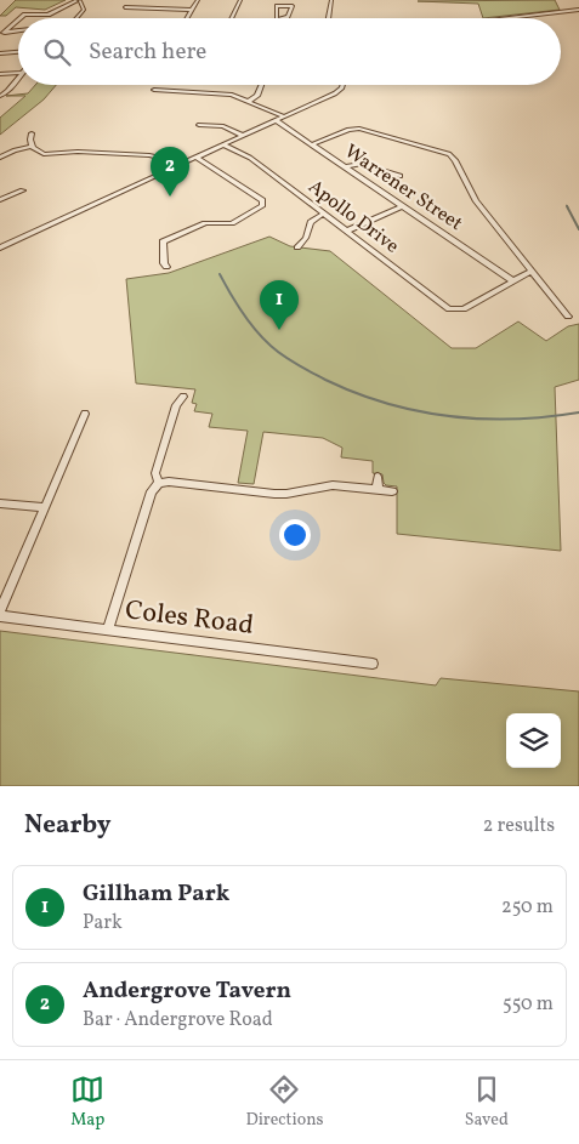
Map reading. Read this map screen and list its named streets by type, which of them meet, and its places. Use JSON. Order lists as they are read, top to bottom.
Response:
{
  "streets": {
    "street": ["Warrener Street", "Apollo Drive", "Coles Road"]
  },
  "crossings": [
    ["Warrener Street", "Apollo Drive"]
  ],
  "page": {
    "search": "Search here",
    "pins": ["2", "1"],
    "heading": ["Nearby", "2 results"],
    "list": [
      {
        "mark": "1",
        "name": "Gillham Park",
        "note": "Park",
        "value": "250 m"
      },
      {
        "mark": "2",
        "name": "Andergrove Tavern",
        "note": "Bar · Andergrove Road",
        "value": "550 m"
      }
    ],
    "nav": ["Map", "Directions", "Saved"]
  }
}
